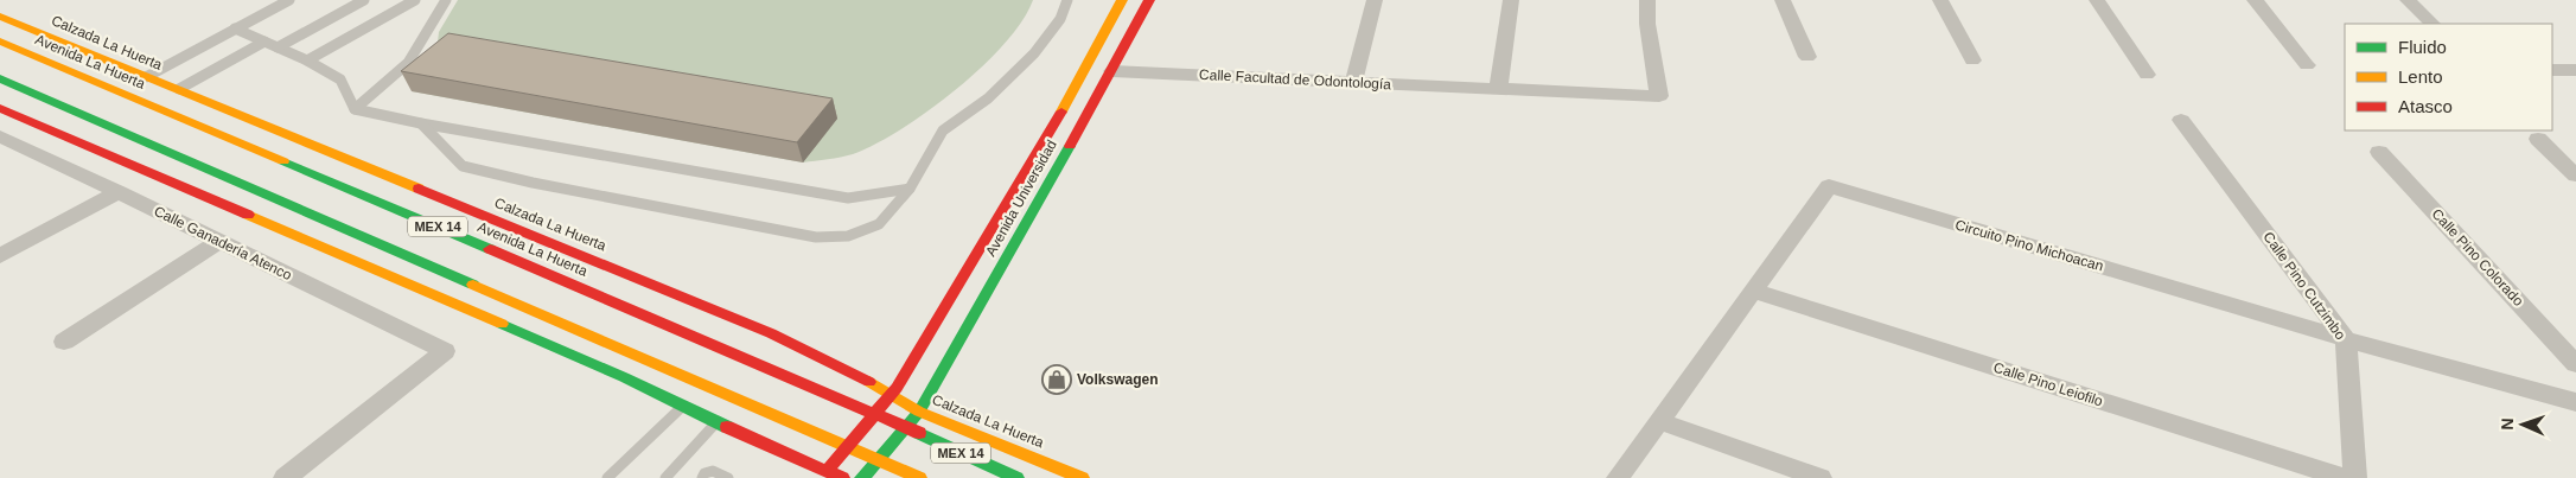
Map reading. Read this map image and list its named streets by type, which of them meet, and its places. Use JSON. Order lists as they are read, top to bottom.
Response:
{
  "streets": {
    "street": [
      "Calzada La Huerta",
      "Avenida La Huerta",
      "Calle Facultad de Odontología",
      "Avenida Universidad",
      "MEX 14",
      "Calle Ganadería Atenco",
      "Circuito Pino Michoacan",
      "Calle Pino Colorado",
      "Calle Pino Cutzimbo",
      "Calle Pino Leiofilo"
    ]
  },
  "crossings": [
    ["Calzada La Huerta", "Avenida Universidad"],
    ["Avenida La Huerta", "Avenida Universidad"],
    ["Calle Facultad de Odontología", "Avenida Universidad"],
    ["Avenida Universidad", "MEX 14"],
    ["Circuito Pino Michoacan", "Calle Pino Cutzimbo"],
    ["Circuito Pino Michoacan", "Calle Pino Leiofilo"]
  ],
  "places": {
    "shop": ["Volkswagen"]
  },
  "legend": ["Fluido", "Lento", "Atasco"],
  "north": "left"
}
